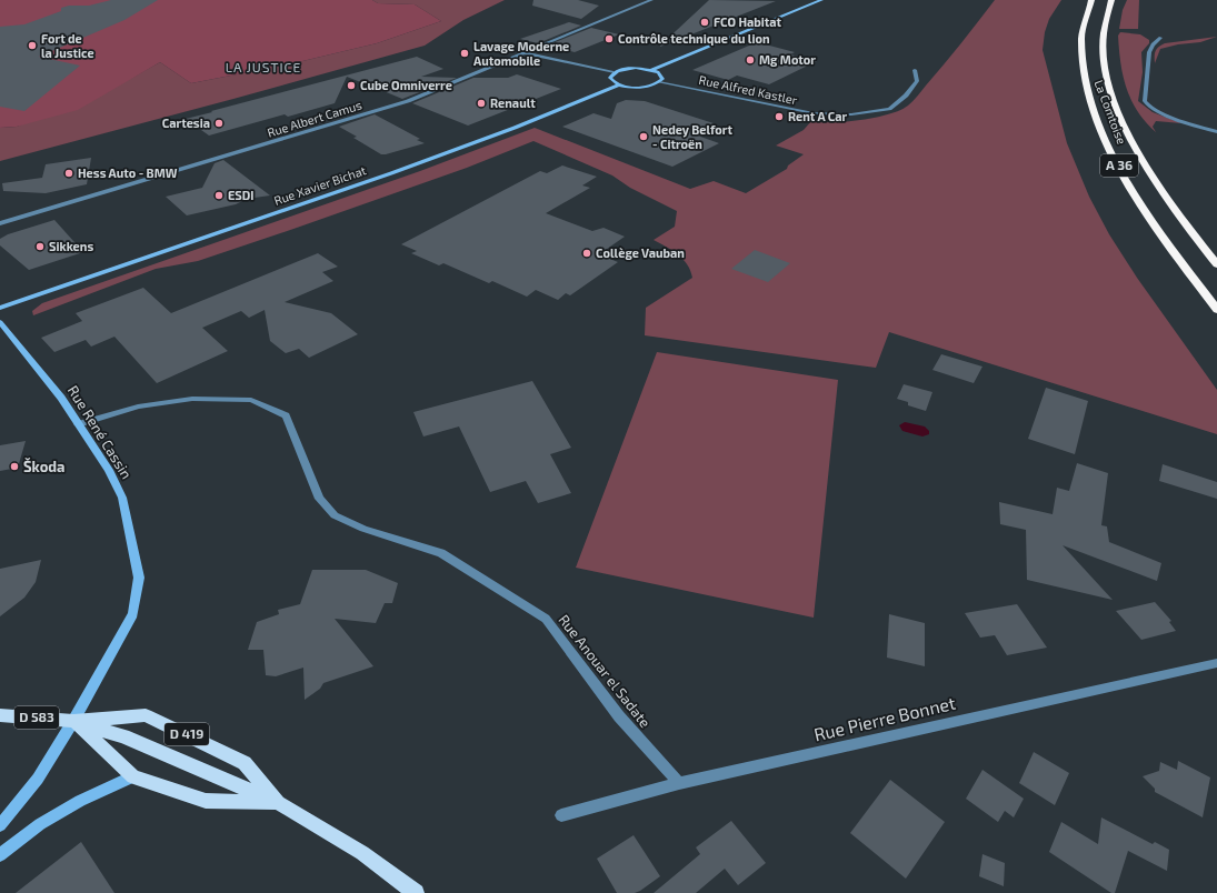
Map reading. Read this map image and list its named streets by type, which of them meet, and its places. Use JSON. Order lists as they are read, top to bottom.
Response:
{
  "streets": {
    "highway": ["La Comtoise", "A 36"],
    "main road": [
      "Rue Xavier Bichat",
      "Rue René Cassin",
      "D 583",
      "D 419"
    ],
    "street": [
      "Rue Alfred Kastler",
      "Rue Albert Camus",
      "Rue Anouar el Sadate",
      "Rue Pierre Bonnet"
    ]
  },
  "crossings": [
    ["Rue René Cassin", "Rue Anouar el Sadate"],
    ["Rue René Cassin", "D 583"],
    ["Rue René Cassin", "D 419"],
    ["Rue Anouar el Sadate", "Rue Pierre Bonnet"],
    ["D 583", "D 419"]
  ],
  "districts": ["LA JUSTICE"],
  "places": [
    "FCO Habitat",
    "Contrôle technique du lion",
    "Fort de la Justice",
    "Lavage Moderne Automobile",
    "Mg Motor",
    "Cube Omniverre",
    "Renault",
    "Rent A Car",
    "Cartesia",
    "Nedey Belfort - Citroën",
    "Hess Auto - BMW",
    "ESDI",
    "Sikkens",
    "Collège Vauban",
    "Škoda"
  ]
}
